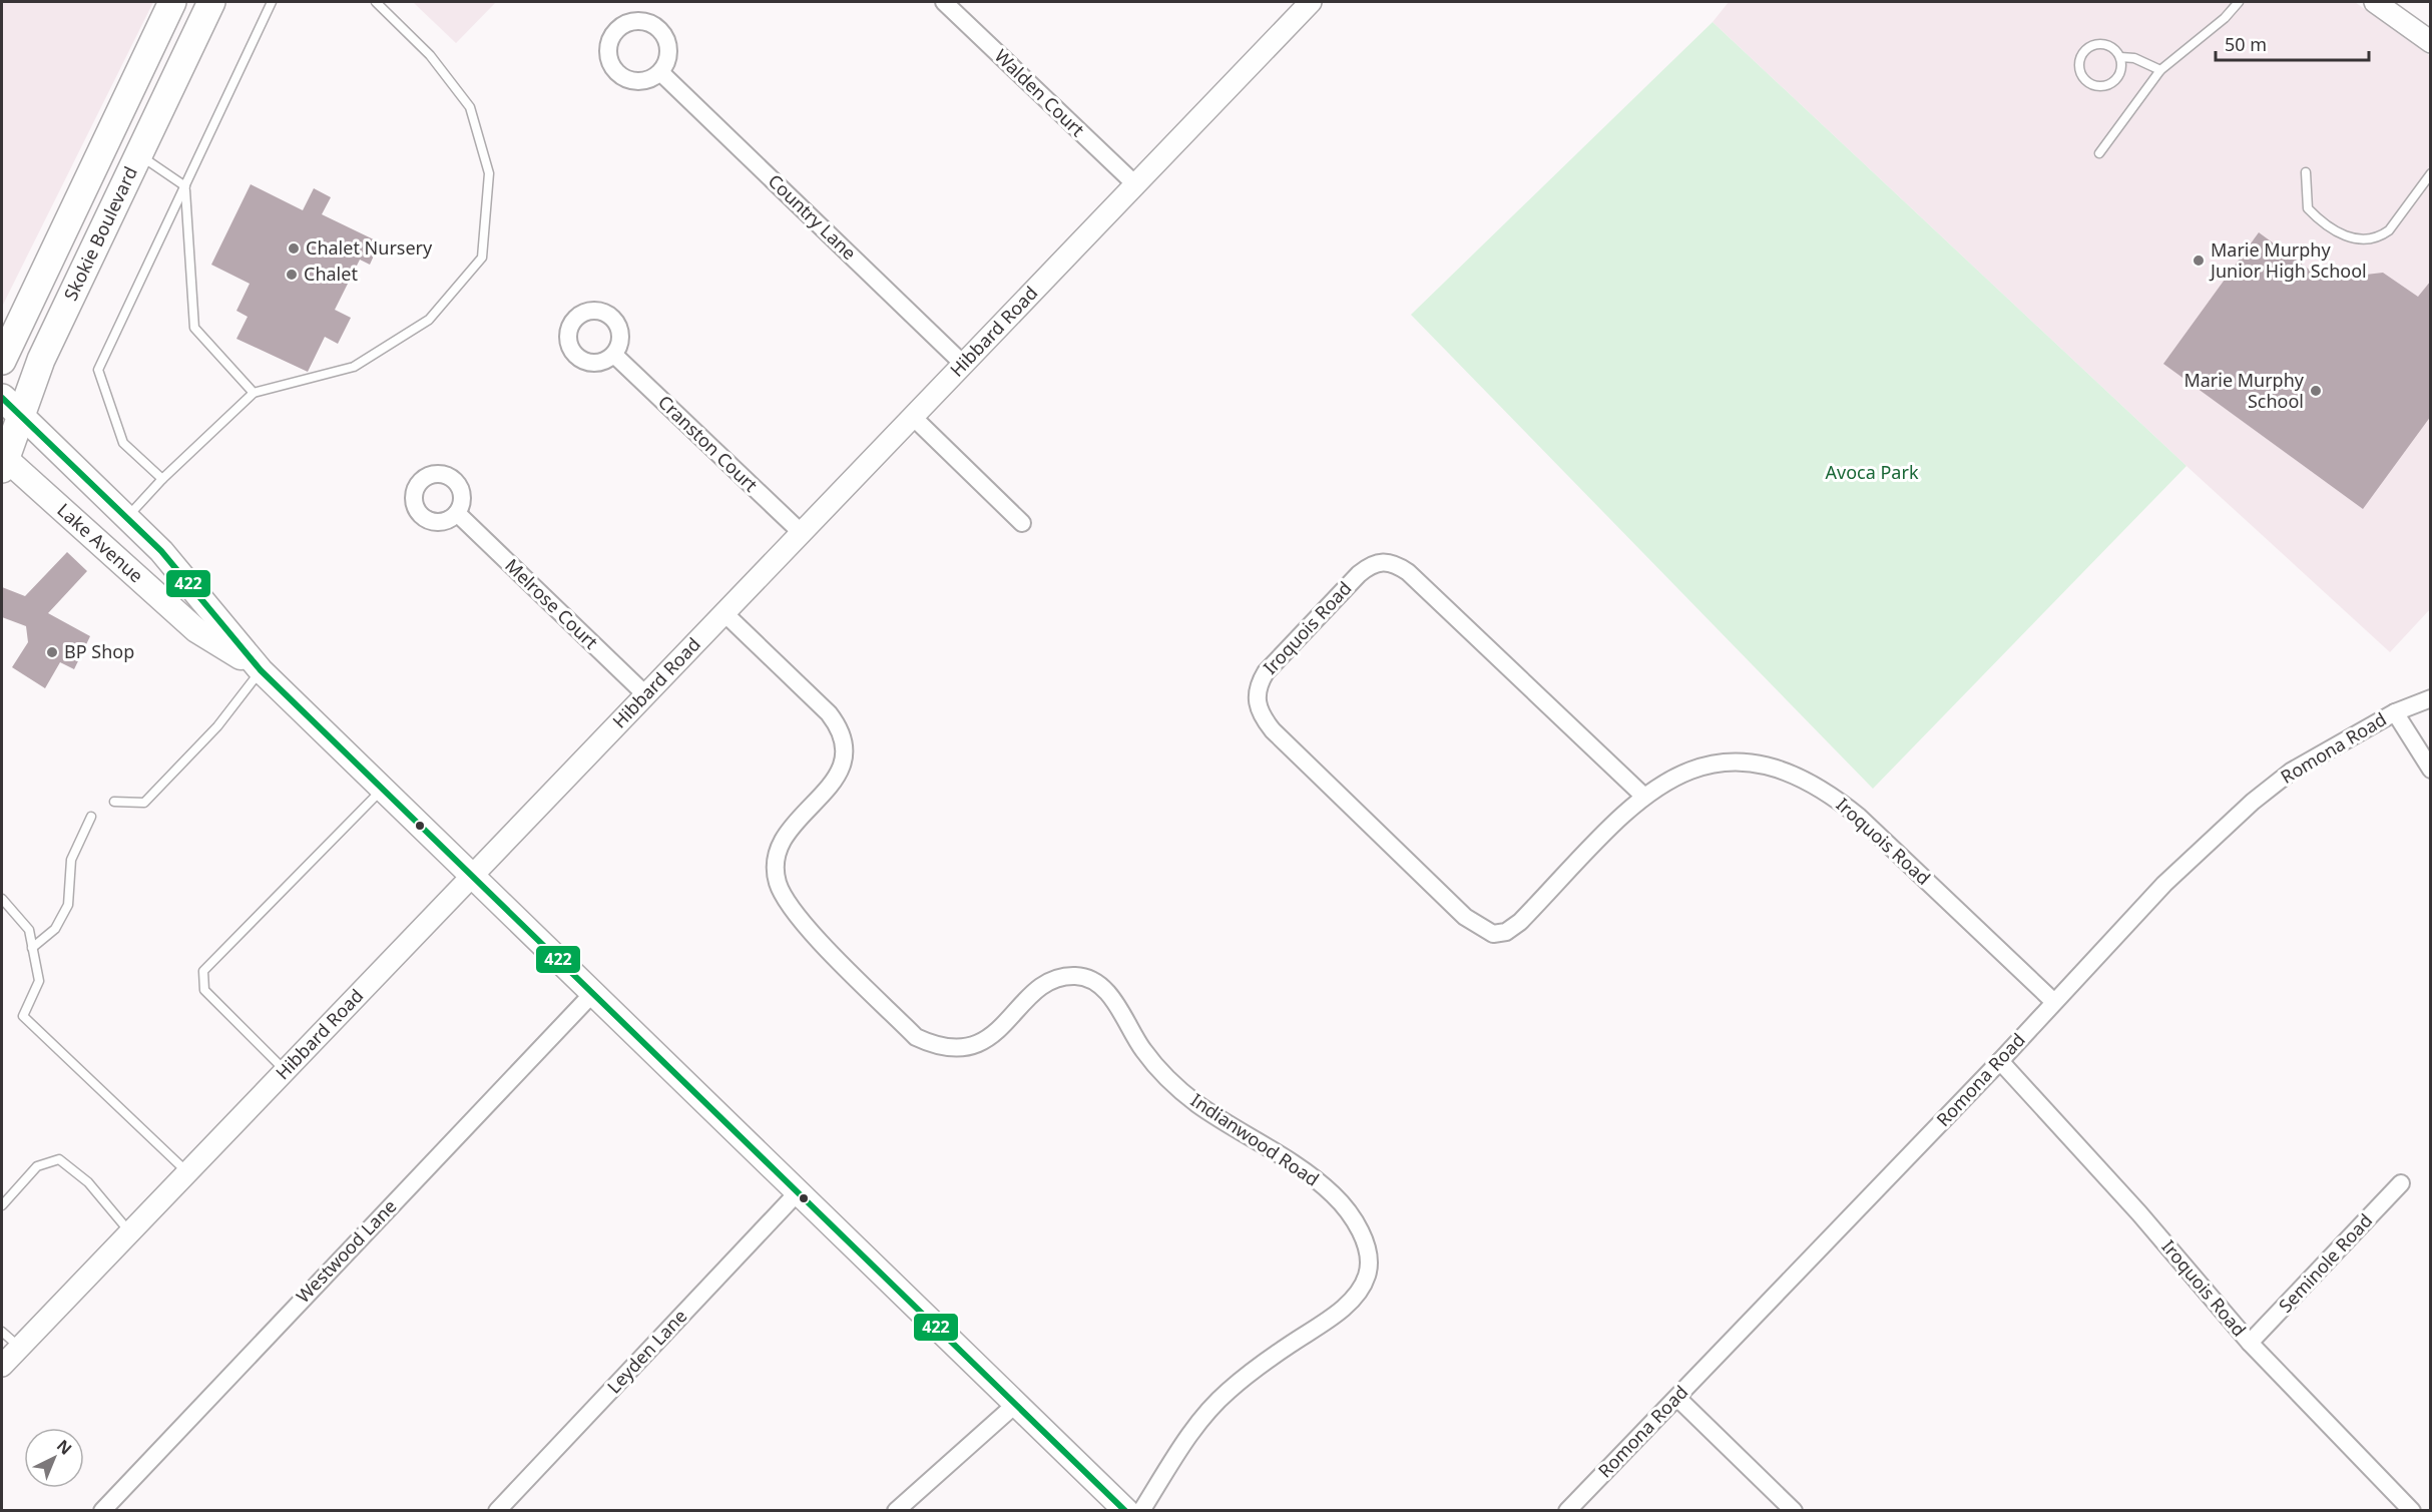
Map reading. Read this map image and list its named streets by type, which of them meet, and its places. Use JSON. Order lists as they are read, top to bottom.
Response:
{
  "streets": {
    "main road": ["Skokie Boulevard", "Lake Avenue"],
    "street": [
      "Walden Court",
      "Country Lane",
      "Hibbard Road",
      "Cranston Court",
      "Melrose Court",
      "Iroquois Road",
      "Romona Road",
      "Indianwood Road",
      "Westwood Lane",
      "Seminole Road",
      "Leyden Lane"
    ]
  },
  "crossings": [
    ["Walden Court", "Hibbard Road"],
    ["Country Lane", "Hibbard Road"],
    ["Skokie Boulevard", "Lake Avenue"],
    ["Hibbard Road", "Cranston Court"],
    ["Hibbard Road", "Lake Avenue"],
    ["Hibbard Road", "Melrose Court"],
    ["Hibbard Road", "Indianwood Road"],
    ["Lake Avenue", "Westwood Lane"],
    ["Lake Avenue", "Leyden Lane"],
    ["Iroquois Road", "Romona Road"],
    ["Iroquois Road", "Seminole Road"]
  ],
  "parks": ["Avoca Park"],
  "places": [
    "Chalet Nursery",
    "Marie Murphy Junior High School",
    "Chalet",
    "Marie Murphy School",
    "BP Shop"
  ],
  "lines": ["transit line 422"],
  "scale_bar": "50 m",
  "north": "top right"
}
